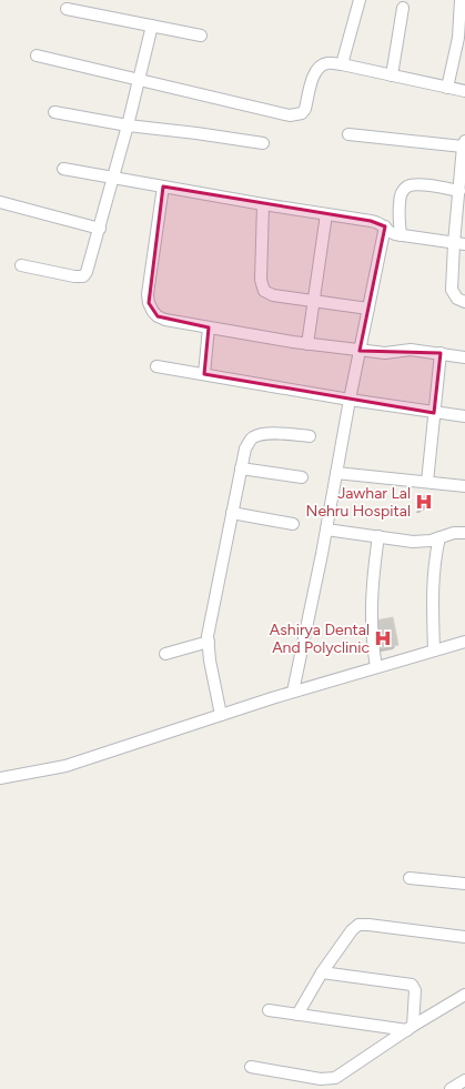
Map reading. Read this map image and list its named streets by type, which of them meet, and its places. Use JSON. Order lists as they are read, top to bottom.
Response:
{
  "places": {
    "hospital": ["Jawhar Lal Nehru Hospital", "Ashirya Dental And Polyclinic"]
  }
}
